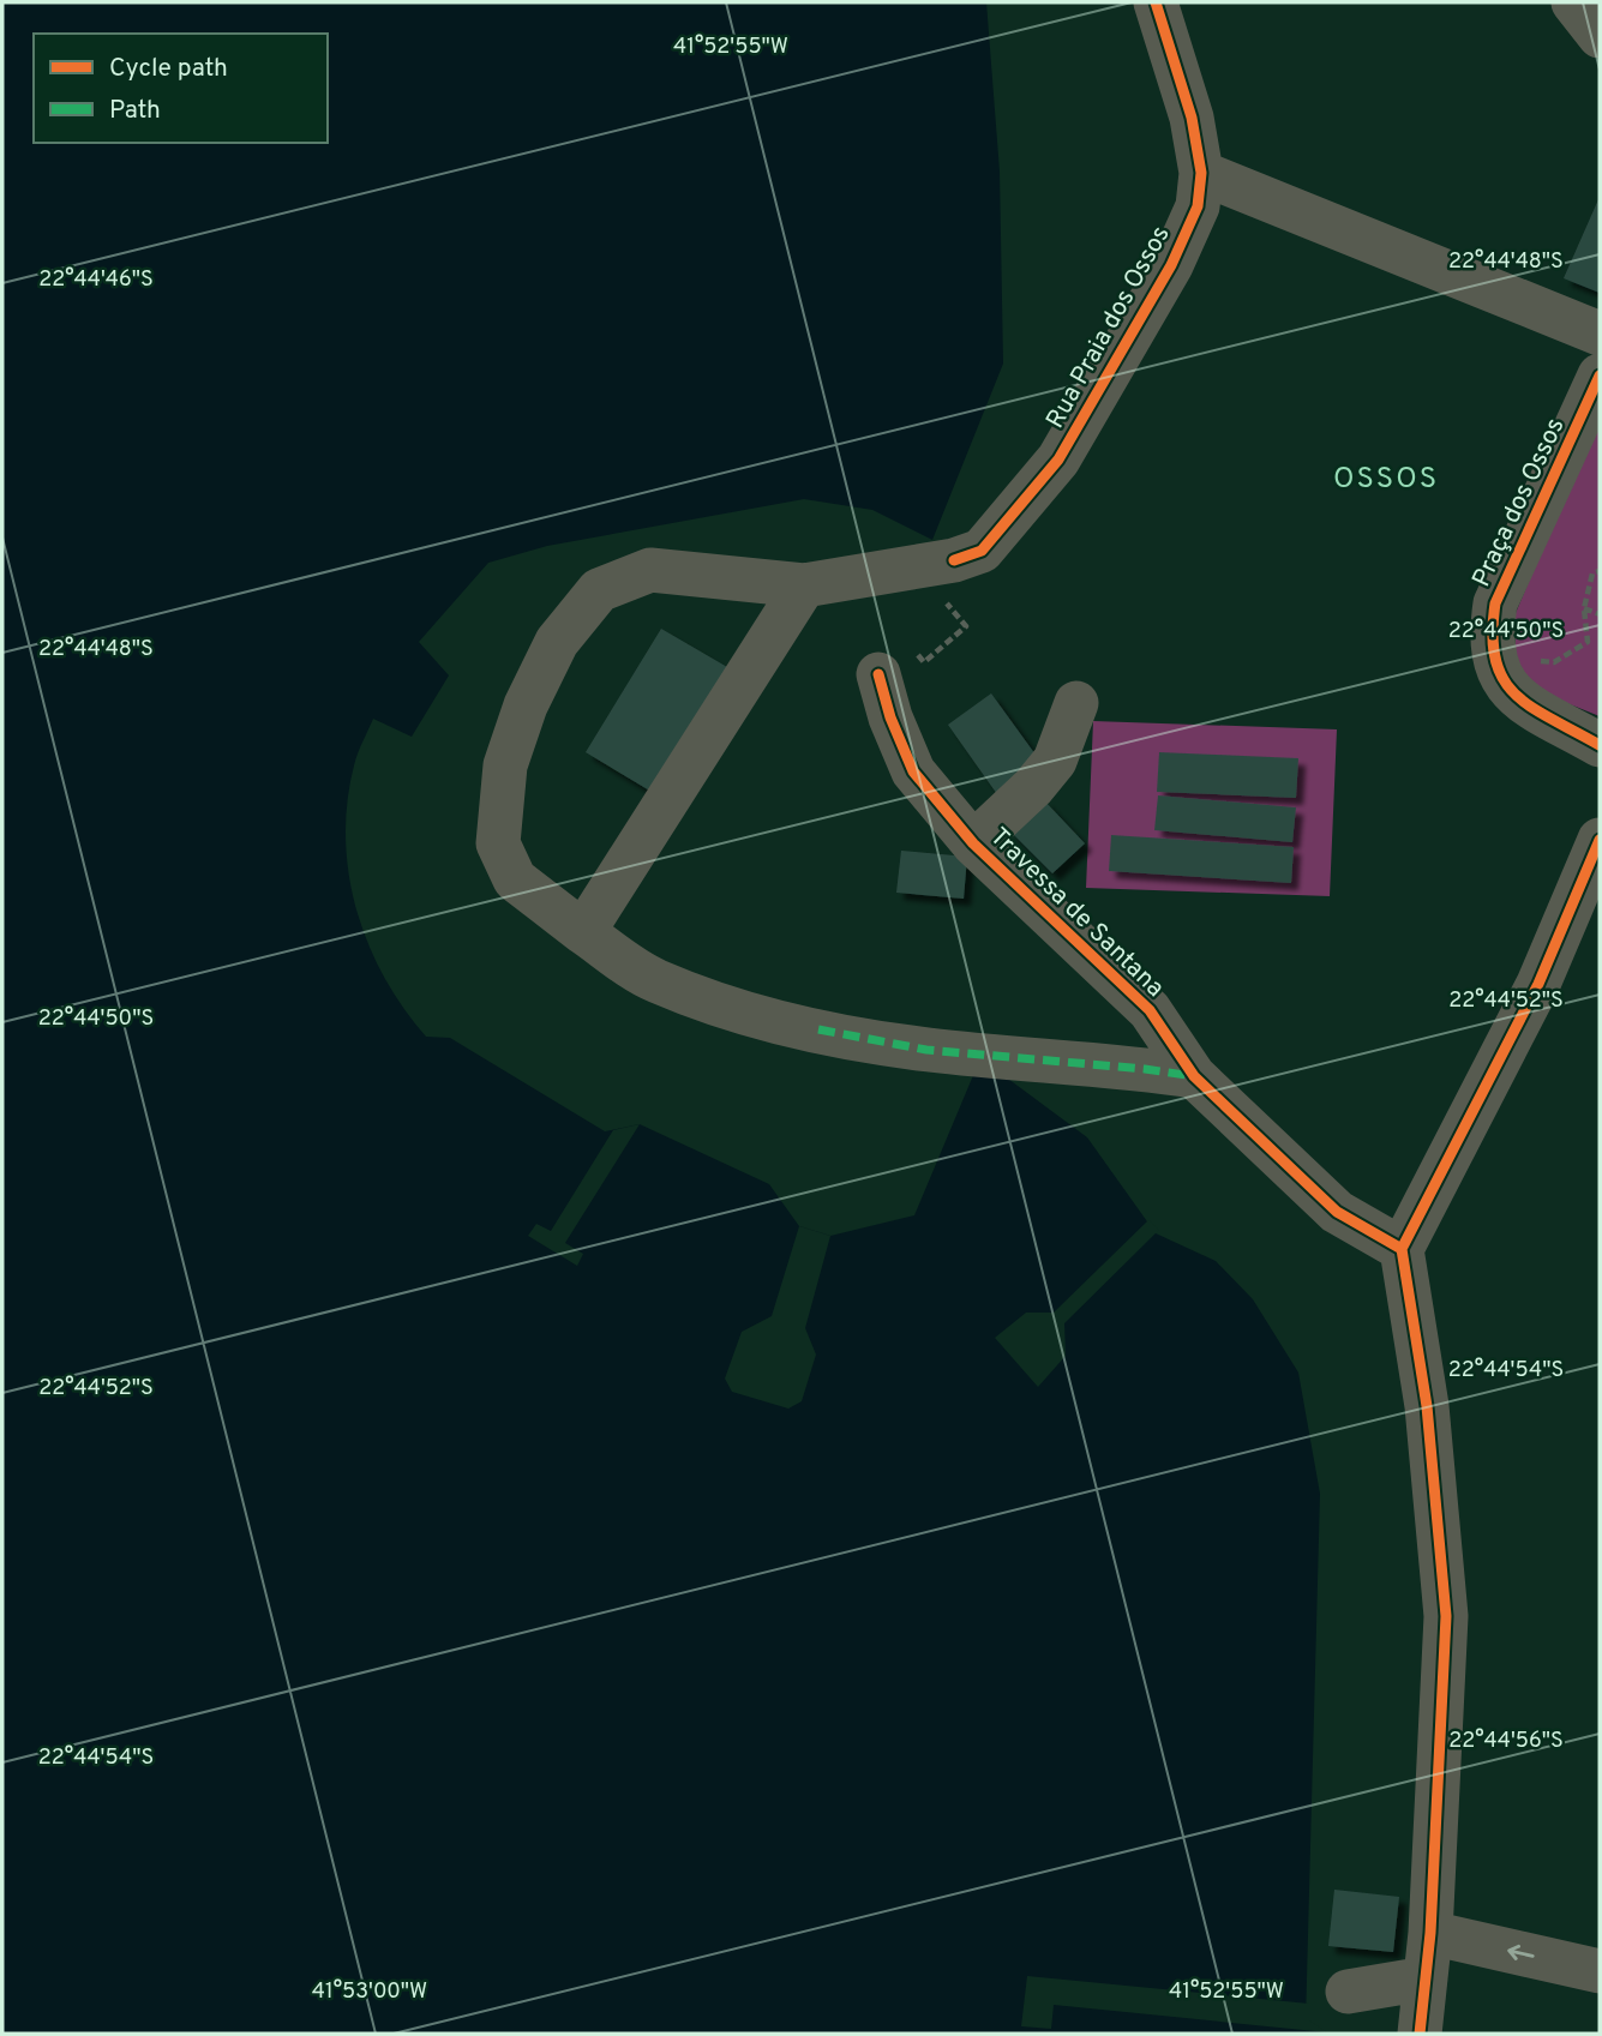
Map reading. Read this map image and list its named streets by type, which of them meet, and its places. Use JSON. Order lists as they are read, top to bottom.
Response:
{
  "streets": {
    "street": ["Rua Praia dos Ossos", "Praça dos Ossos", "Travessa de Santana"]
  },
  "districts": ["OSSOS"],
  "legend": ["Cycle path", "Path"],
  "coordinates": [
    "41°52'55\"W",
    "22°44'48\"S",
    "22°44'46\"S",
    "22°44'50\"S",
    "22°44'52\"S",
    "22°44'54\"S",
    "22°44'56\"S",
    "41°53'00\"W"
  ]
}
